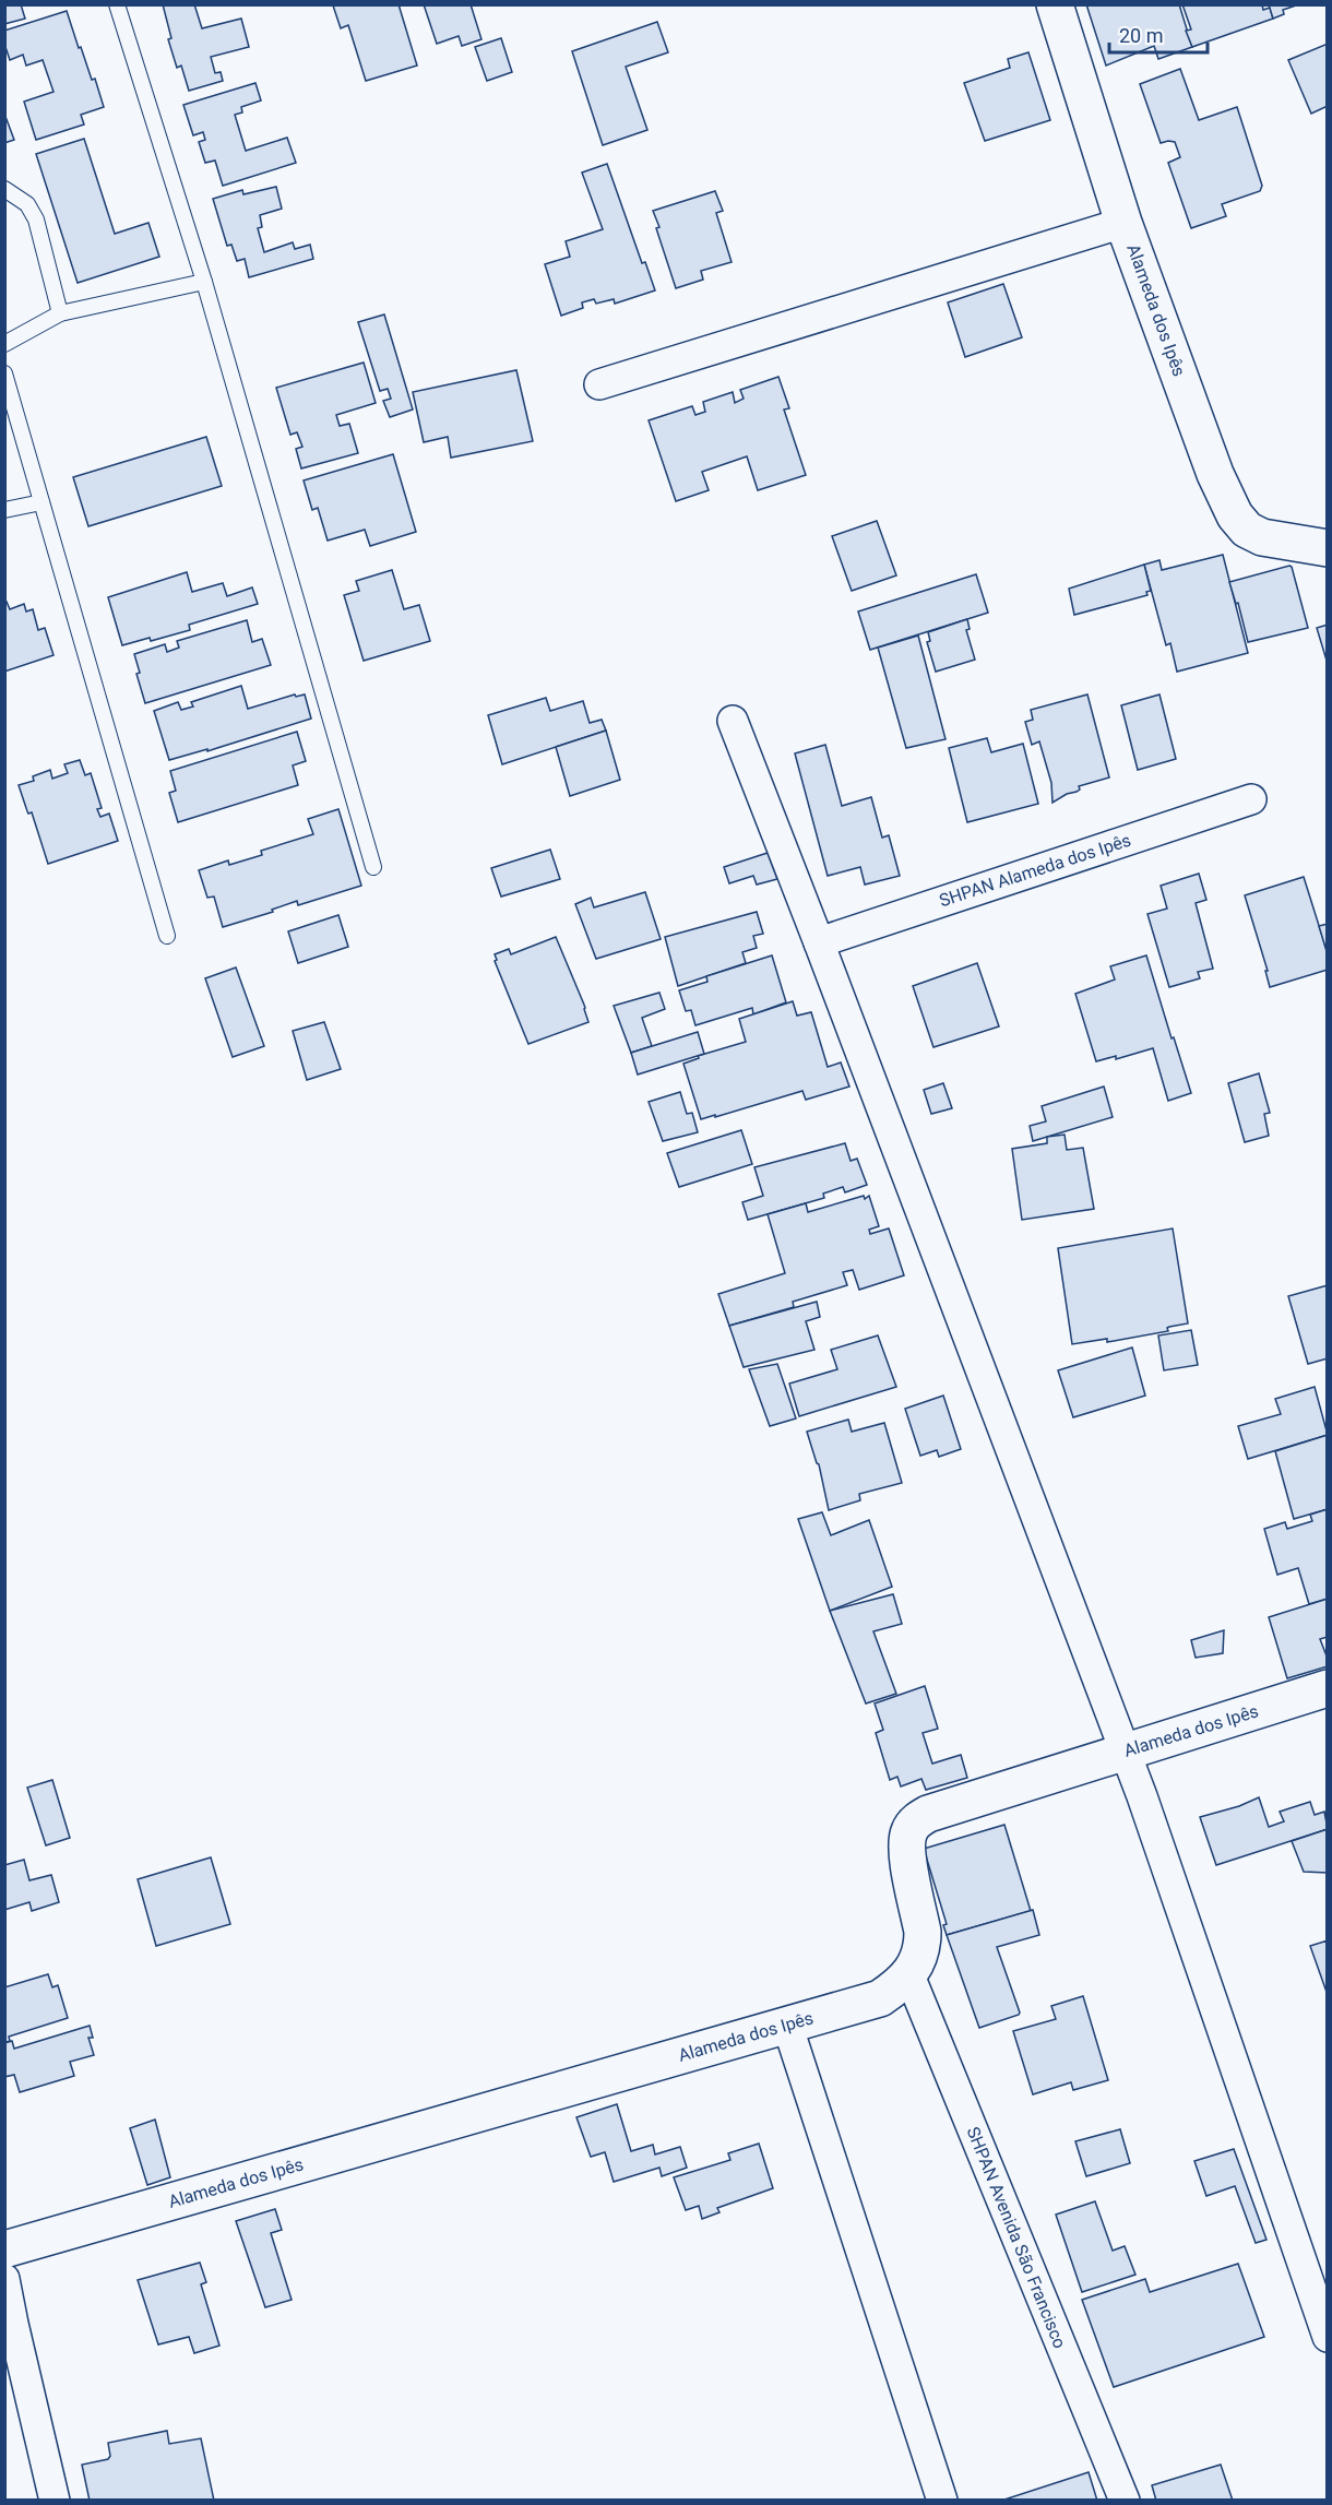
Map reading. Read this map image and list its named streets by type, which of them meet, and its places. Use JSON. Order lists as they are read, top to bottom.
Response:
{
  "streets": {
    "street": ["Alameda dos Ipês", "SHPAN Alameda dos Ipês", "SHPAN Avenida São Francisco"]
  },
  "crossings": [
    ["Alameda dos Ipês", "SHPAN Avenida São Francisco"]
  ],
  "scale_bar": "20 m"
}
